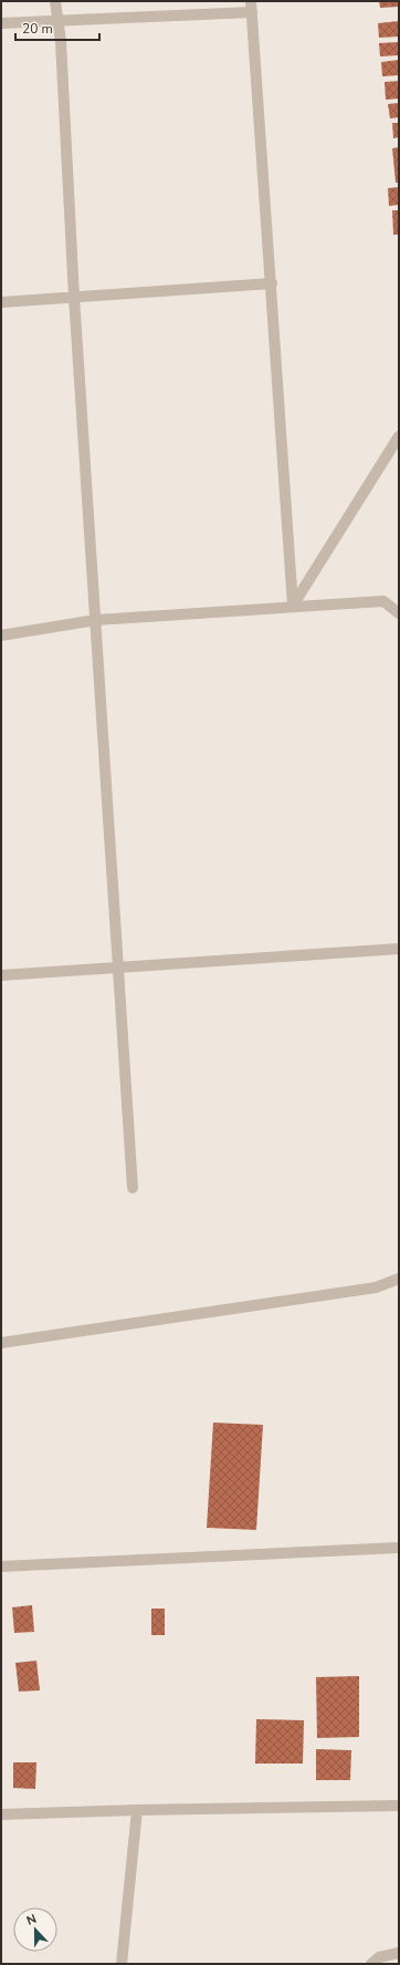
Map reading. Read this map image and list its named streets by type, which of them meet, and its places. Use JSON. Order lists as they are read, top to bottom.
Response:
{
  "scale_bar": "20 m",
  "north": "top"
}
